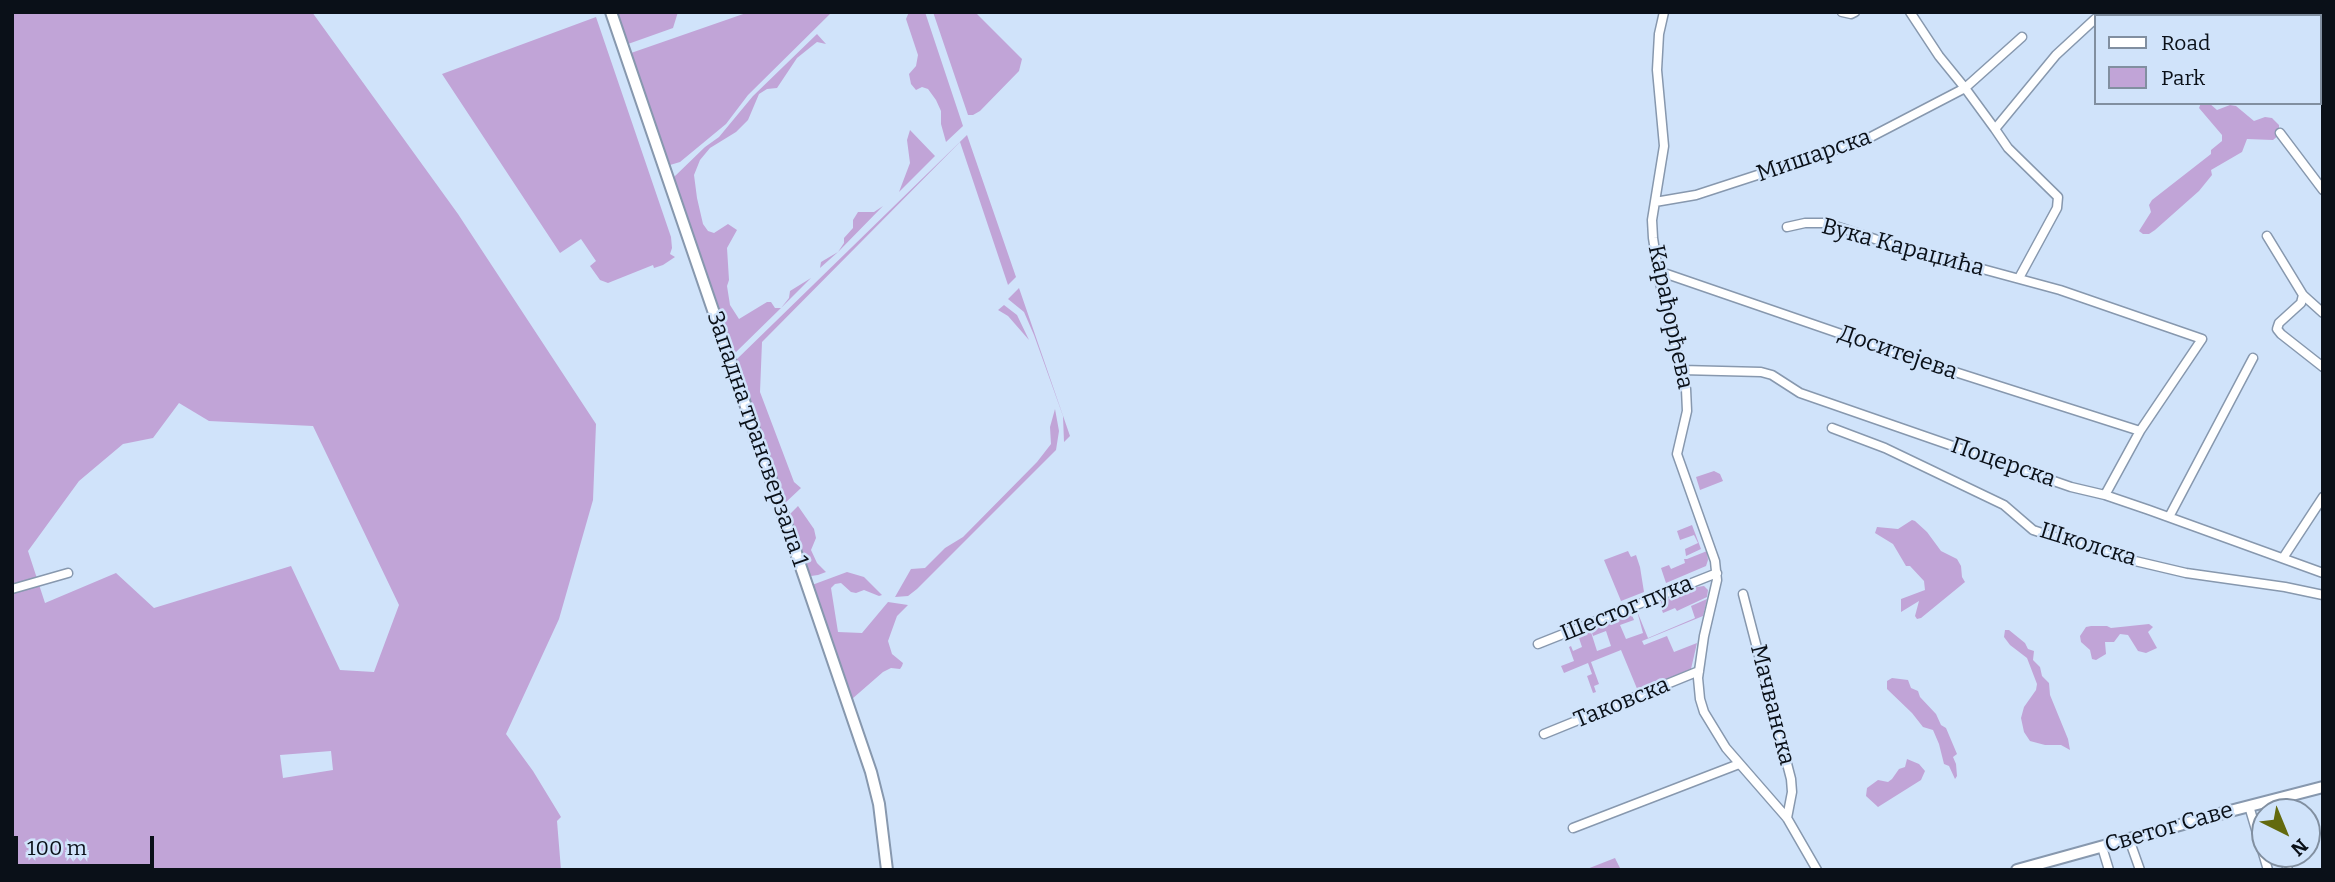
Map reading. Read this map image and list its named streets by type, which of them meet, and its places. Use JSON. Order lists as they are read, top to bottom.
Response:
{
  "streets": {
    "main road": ["Западна трансверзала 1", "Светог Саве"],
    "street": [
      "Мишарска",
      "Вука Караџића",
      "Карађорђева",
      "Доситејева",
      "Поцерска",
      "Школска",
      "Шестог пука",
      "Таковска",
      "Мачванска"
    ]
  },
  "crossings": [
    ["Мишарска", "Карађорђева"],
    ["Вука Караџића", "Доситејева"],
    ["Вука Караџића", "Поцерска"],
    ["Карађорђева", "Доситејева"],
    ["Карађорђева", "Поцерска"],
    ["Карађорђева", "Шестог пука"],
    ["Карађорђева", "Таковска"],
    ["Карађорђева", "Мачванска"]
  ],
  "legend": ["Road", "Park"],
  "scale_bar": "100 m",
  "north": "bottom right"
}
